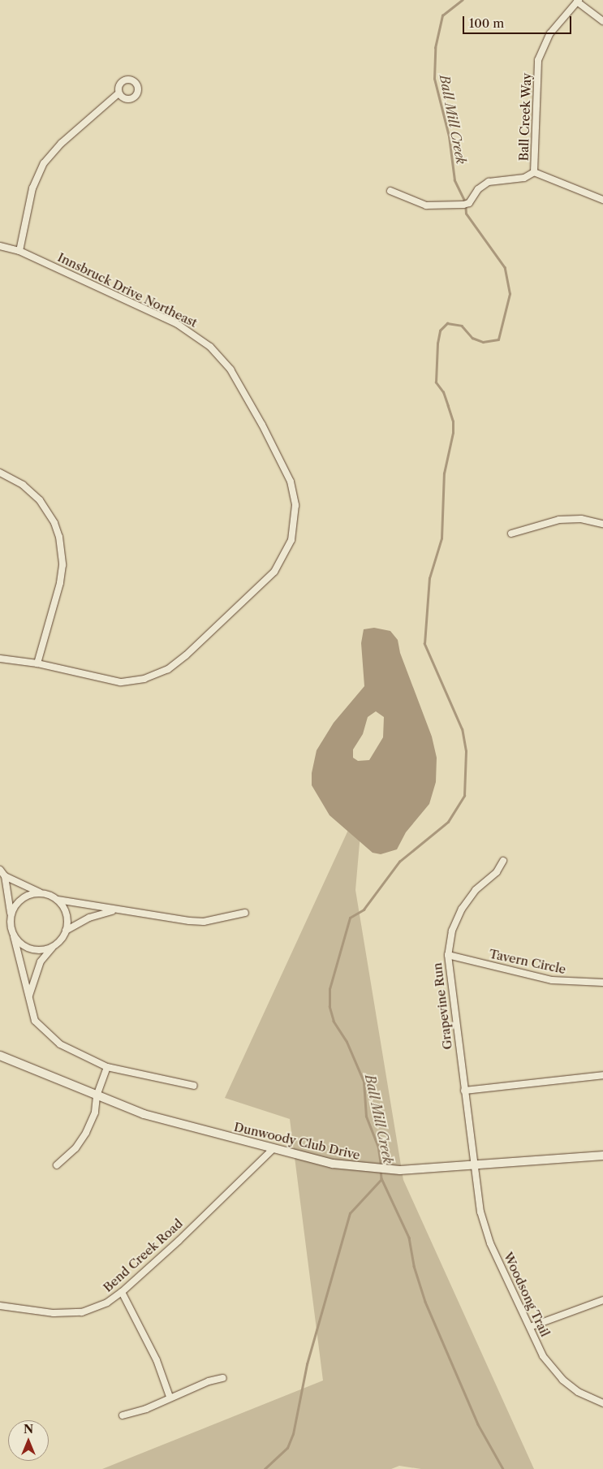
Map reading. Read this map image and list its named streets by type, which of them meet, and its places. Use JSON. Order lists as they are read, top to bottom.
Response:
{
  "streets": {
    "street": [
      "Ball Creek Way",
      "Innsbruck Drive Northeast",
      "Tavern Circle",
      "Grapevine Run",
      "Dunwoody Club Drive",
      "Bend Creek Road",
      "Woodsong Trail"
    ]
  },
  "crossings": [
    ["Tavern Circle", "Grapevine Run"],
    ["Grapevine Run", "Dunwoody Club Drive"],
    ["Grapevine Run", "Woodsong Trail"],
    ["Dunwoody Club Drive", "Bend Creek Road"],
    ["Dunwoody Club Drive", "Woodsong Trail"]
  ],
  "water": ["Ball Mill Creek"],
  "scale_bar": "100 m",
  "north": "top"
}
